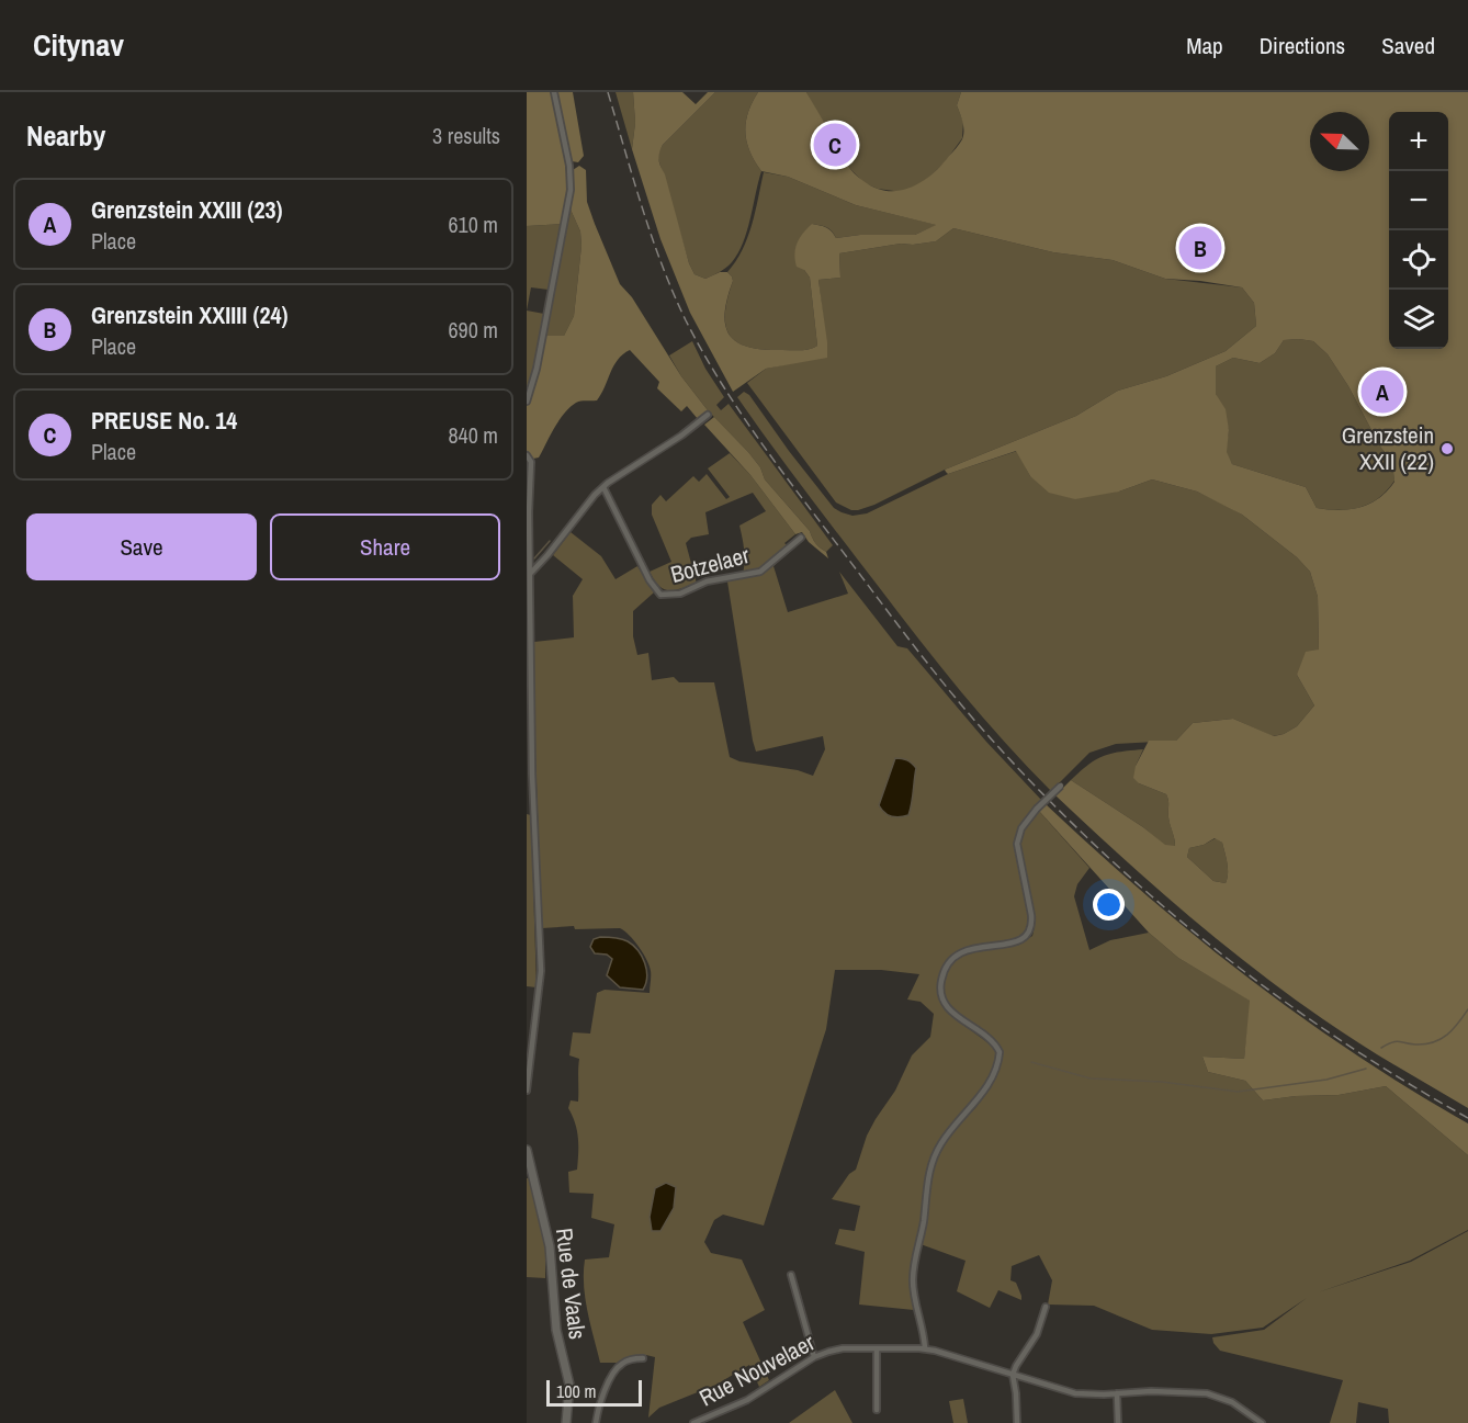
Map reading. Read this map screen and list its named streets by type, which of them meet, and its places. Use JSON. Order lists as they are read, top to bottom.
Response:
{
  "streets": {
    "main road": ["Rue de Vaals"],
    "street": ["Botzelaer", "Rue Nouvelaer"]
  },
  "places": ["Grenzstein XXII (22)"],
  "scale_bar": "100 m",
  "north": "top left",
  "page": {
    "header": "Citynav",
    "nav": ["Map", "Directions", "Saved"],
    "heading": ["Nearby", "3 results"],
    "map_buttons": ["+", "−"],
    "pins": ["C", "B", "A"],
    "list": [
      {
        "mark": "A",
        "name": "Grenzstein XXIII (23)",
        "note": "Place",
        "value": "610 m"
      },
      {
        "mark": "B",
        "name": "Grenzstein XXIIII (24)",
        "note": "Place",
        "value": "690 m"
      },
      {
        "mark": "C",
        "name": "PREUSE No. 14",
        "note": "Place",
        "value": "840 m"
      }
    ],
    "buttons": ["Save", "Share"],
    "scale": "100 m"
  }
}
